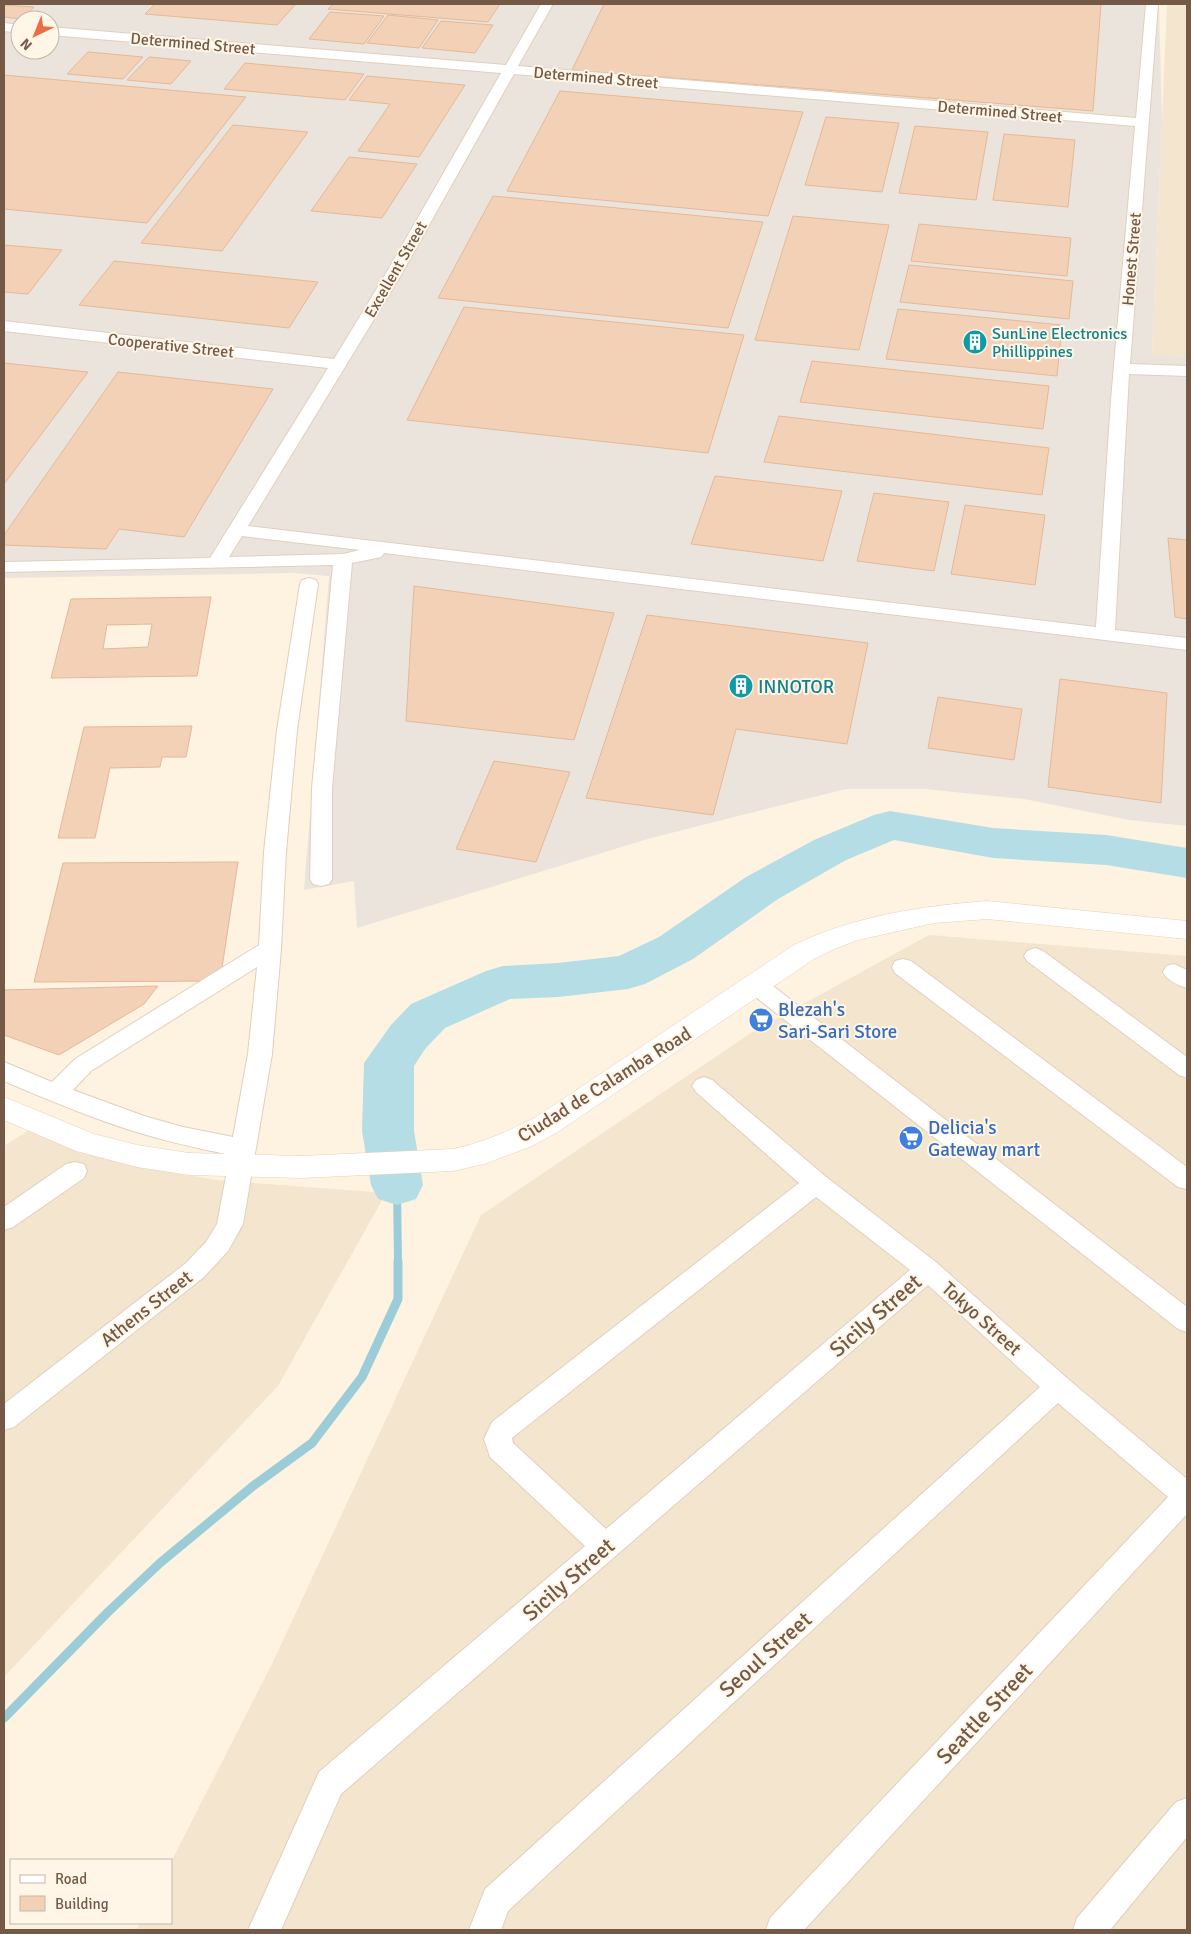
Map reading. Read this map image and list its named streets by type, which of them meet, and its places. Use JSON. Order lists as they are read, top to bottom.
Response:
{
  "streets": {
    "main road": ["Ciudad de Calamba Road"],
    "street": [
      "Determined Street",
      "Honest Street",
      "Excellent Street",
      "Cooperative Street",
      "Athens Street",
      "Sicily Street",
      "Tokyo Street",
      "Seoul Street",
      "Seattle Street"
    ]
  },
  "crossings": [
    ["Determined Street", "Honest Street"],
    ["Determined Street", "Excellent Street"],
    ["Excellent Street", "Cooperative Street"],
    ["Ciudad de Calamba Road", "Athens Street"],
    ["Sicily Street", "Tokyo Street"],
    ["Tokyo Street", "Seoul Street"],
    ["Tokyo Street", "Seattle Street"]
  ],
  "places": {
    "building": ["SunLine Electronics Phillippines", "INNOTOR"],
    "supermarket": ["Blezah's Sari-Sari Store", "Delicia's Gateway mart"]
  },
  "legend": ["Road", "Building"],
  "north": "bottom left"
}
